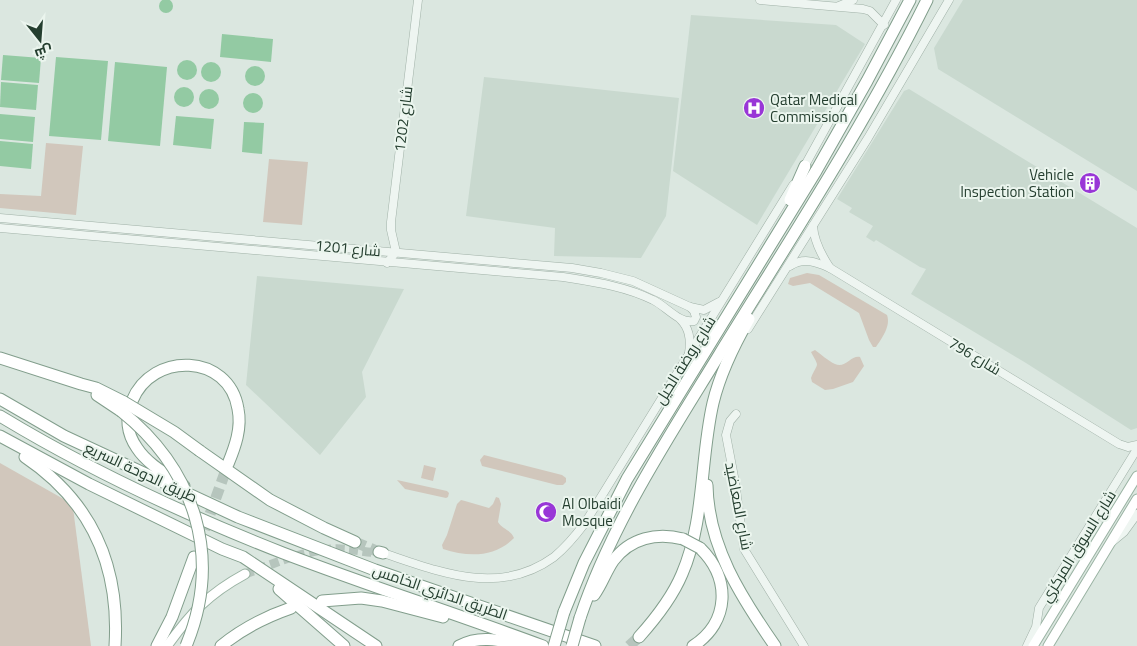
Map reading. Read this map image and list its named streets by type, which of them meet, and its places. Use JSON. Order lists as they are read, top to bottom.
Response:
{
  "streets": {
    "highway": ["شارع روضة الخيل", "طريق الدوحة السريع", "الطريق الدائري الخامس"],
    "main road": ["شارع السوق المركزي"],
    "street": [
      "شارع 1202",
      "شارع 1201",
      "شارع 796",
      "شارع المعاضيد"
    ]
  },
  "crossings": [
    ["شارع 1202", "شارع 1201"],
    ["شارع 1201", "شارع روضة الخيل"],
    ["شارع 796", "شارع السوق المركزي"],
    ["طريق الدوحة السريع", "الطريق الدائري الخامس"]
  ],
  "places": {
    "hospital": ["Qatar Medical Commission"],
    "building": ["Vehicle Inspection Station"],
    "mosque": ["Al Olbaidi Mosque"]
  },
  "north": "bottom"
}
